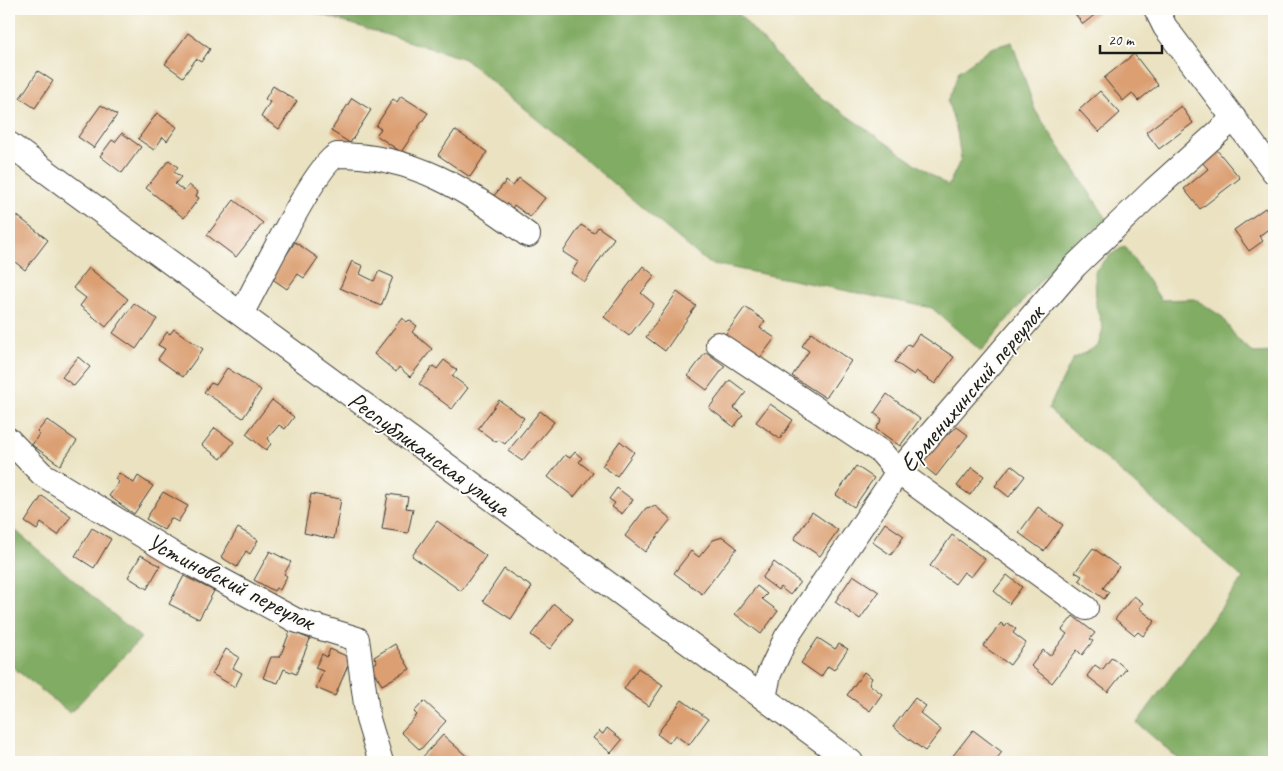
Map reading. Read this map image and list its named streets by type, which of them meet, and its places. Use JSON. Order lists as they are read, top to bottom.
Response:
{
  "streets": {
    "street": ["Ерменихинский переулок", "Республиканская улица", "Устиновский переулок"]
  },
  "crossings": [
    ["Ерменихинский переулок", "Республиканская улица"]
  ],
  "scale_bar": "20 m"
}
